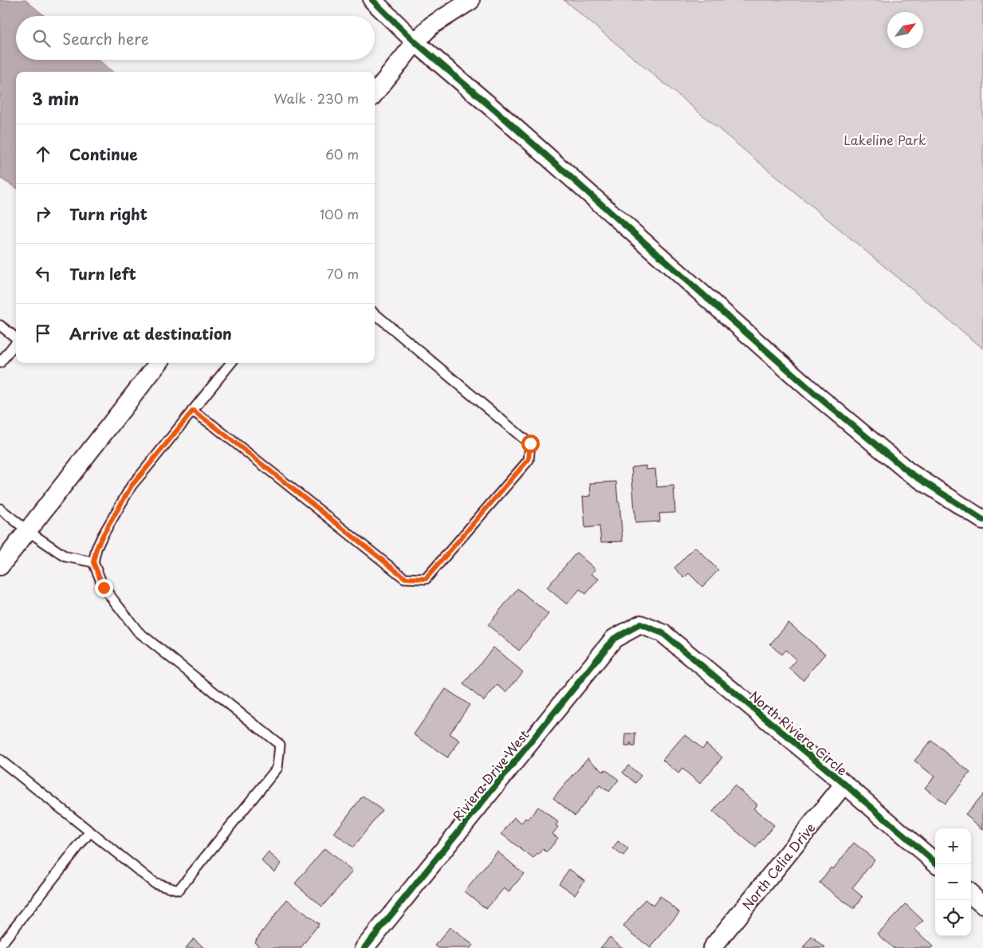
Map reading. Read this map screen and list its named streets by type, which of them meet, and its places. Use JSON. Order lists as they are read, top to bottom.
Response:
{
  "streets": {
    "street": ["North Riviera Circle", "Riviera Drive West", "North Celia Drive"]
  },
  "crossings": [
    ["North Riviera Circle", "Riviera Drive West"],
    ["North Riviera Circle", "North Celia Drive"]
  ],
  "parks": ["Lakeline Park"],
  "north": "top right",
  "page": {
    "search": "Search here",
    "heading": ["3 min", "Walk · 230 m"],
    "list": [
      ["Continue", "60 m"],
      ["Turn right", "100 m"],
      ["Turn left", "70 m"],
      "Arrive at destination"
    ],
    "map_buttons": ["+", "−"]
  }
}
